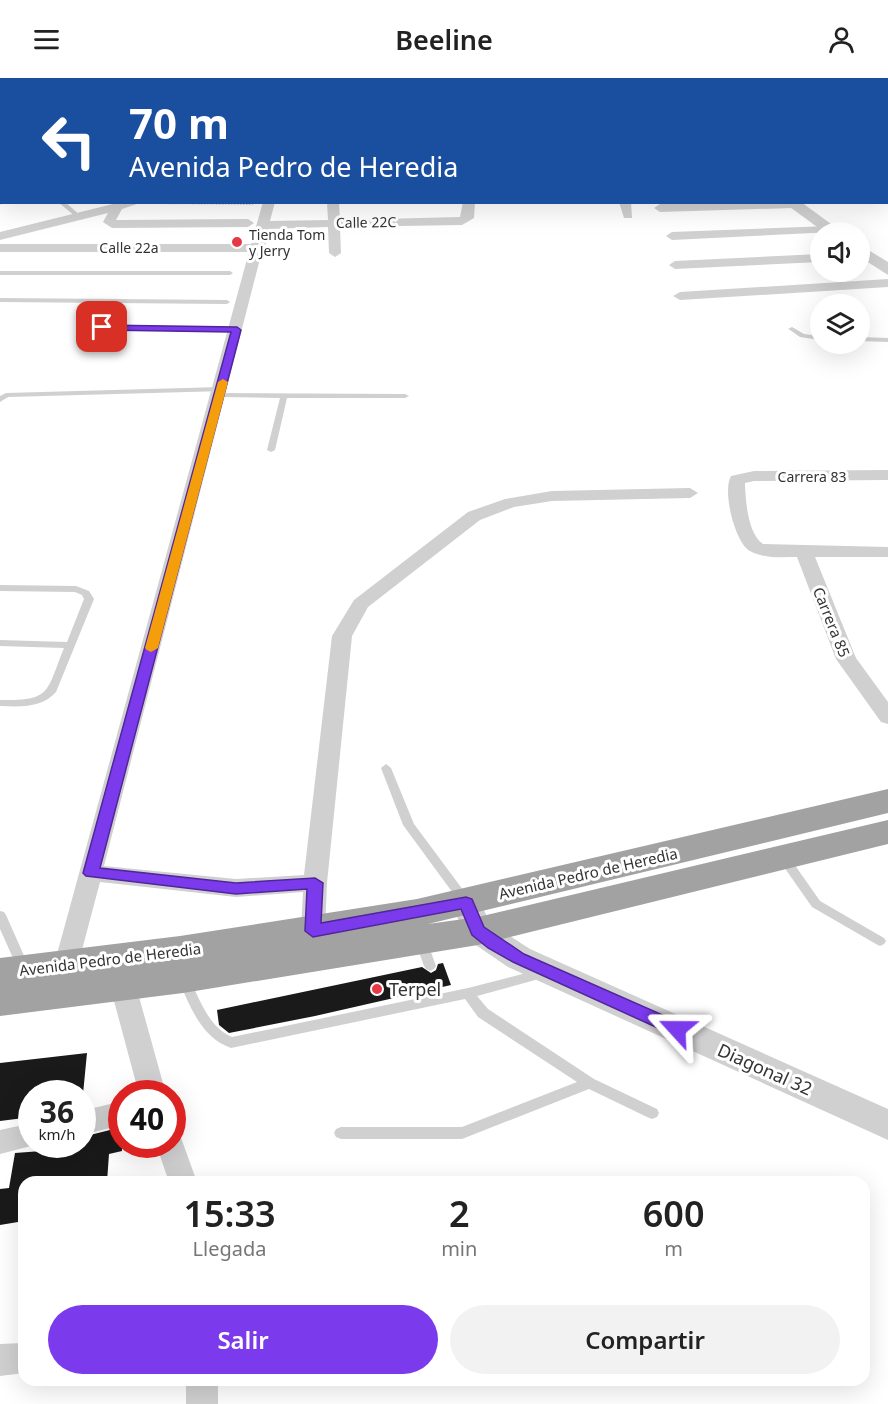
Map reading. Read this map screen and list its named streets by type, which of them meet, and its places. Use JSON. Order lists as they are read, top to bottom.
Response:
{
  "streets": {
    "highway": ["Avenida Pedro de Heredia"],
    "street": [
      "Calle 22C",
      "Calle 22a",
      "Carrera 83",
      "Carrera 85",
      "Diagonal 32"
    ]
  },
  "crossings": [
    ["Carrera 83", "Carrera 85"],
    ["Avenida Pedro de Heredia", "Diagonal 32"]
  ],
  "places": ["Tienda Tom y Jerry", "Terpel"],
  "page": {
    "header": "Beeline",
    "turn": ["70 m", "Avenida Pedro de Heredia"],
    "speed": "36 km/h",
    "limit": "40",
    "eta": [
      "15:33",
      "Llegada",
      "2",
      "min",
      "600",
      "m"
    ],
    "buttons": ["Salir", "Compartir"]
  }
}
